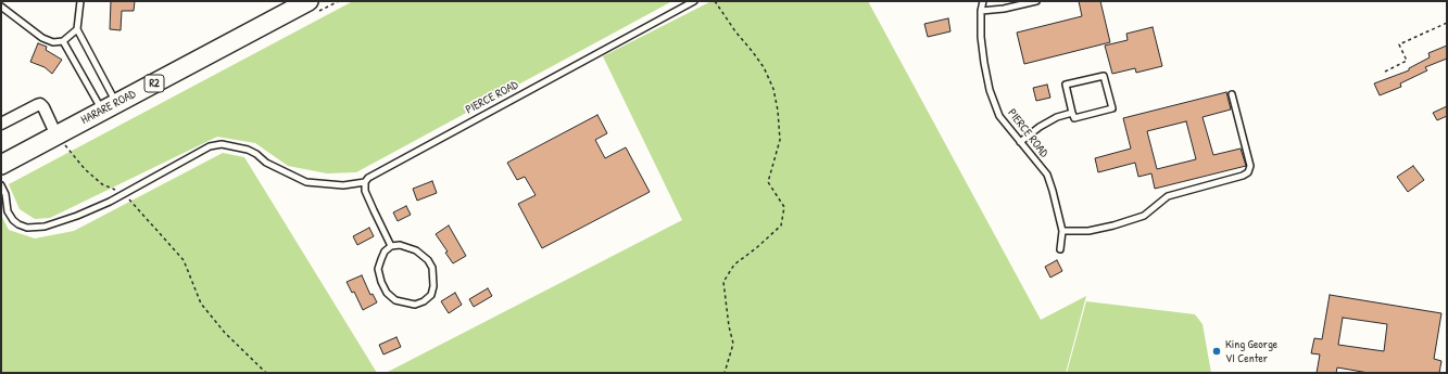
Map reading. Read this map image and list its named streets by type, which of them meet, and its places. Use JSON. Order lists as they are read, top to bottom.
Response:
{
  "streets": {
    "highway": ["R2", "HARARE ROAD"],
    "lane": ["PIERCE ROAD"]
  },
  "places": ["King George VI Center"]
}
